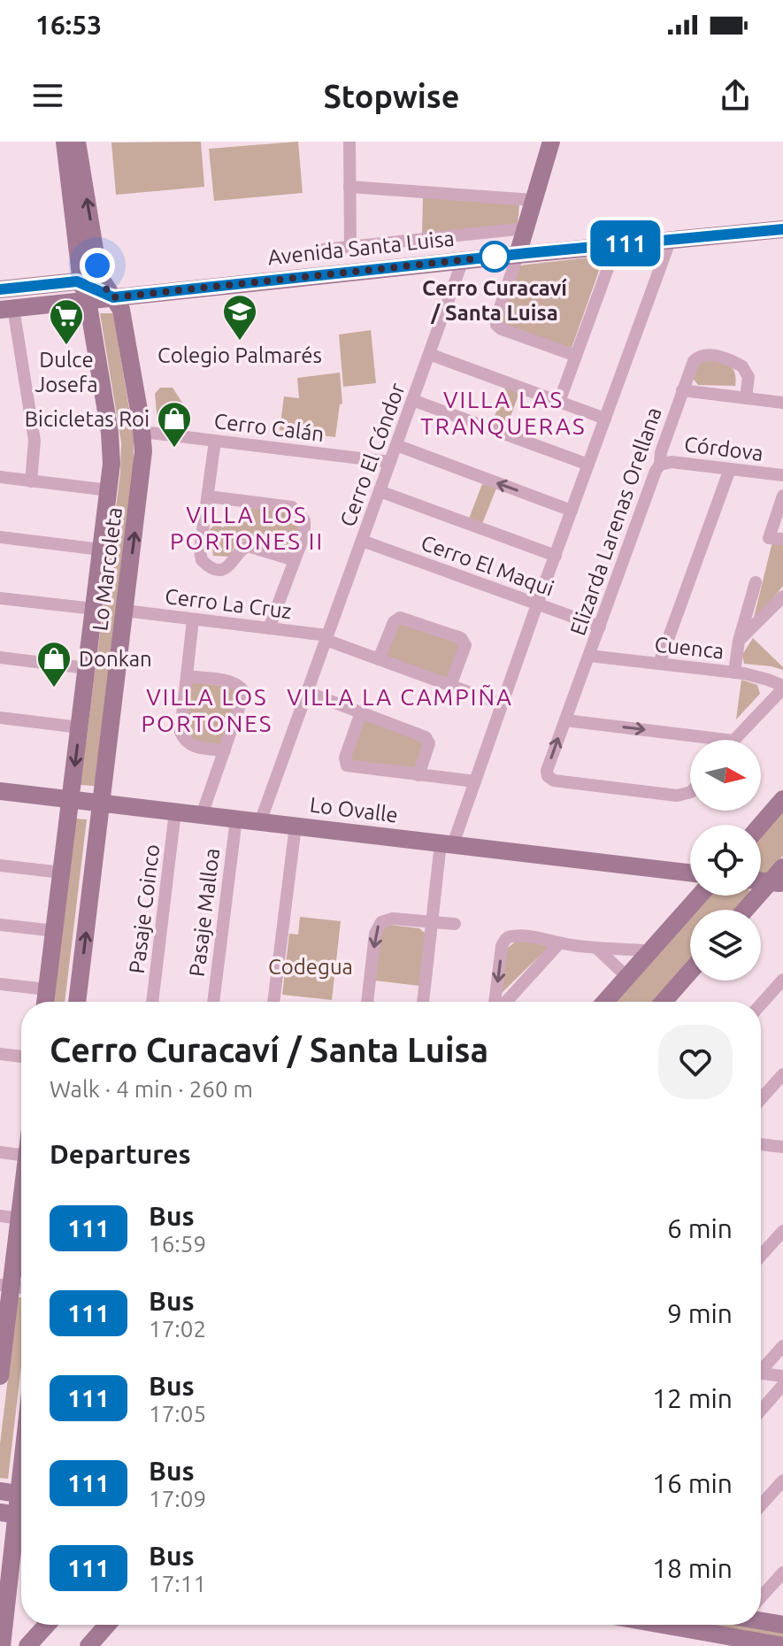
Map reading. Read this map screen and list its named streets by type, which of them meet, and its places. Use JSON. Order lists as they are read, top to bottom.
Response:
{
  "streets": {
    "main road": ["Avenida Santa Luisa", "Lo Marcoleta", "Lo Ovalle"],
    "street": [
      "Cerro Calán",
      "Córdova",
      "Cerro El Cóndor",
      "Elizarda Larenas Orellana",
      "Cerro El Maqui",
      "Cerro La Cruz",
      "Cuenca",
      "Pasaje Coinco",
      "Pasaje Malloa"
    ]
  },
  "crossings": [
    ["Avenida Santa Luisa", "Cerro El Cóndor"],
    ["Avenida Santa Luisa", "Lo Marcoleta"],
    ["Cerro Calán", "Cerro El Cóndor"],
    ["Cerro Calán", "Lo Marcoleta"],
    ["Córdova", "Elizarda Larenas Orellana"],
    ["Cerro El Cóndor", "Cerro El Maqui"],
    ["Cerro El Cóndor", "Cerro La Cruz"],
    ["Cerro El Cóndor", "Lo Ovalle"],
    ["Elizarda Larenas Orellana", "Cerro El Maqui"],
    ["Elizarda Larenas Orellana", "Cuenca"],
    ["Lo Marcoleta", "Cerro La Cruz"],
    ["Lo Marcoleta", "Lo Ovalle"],
    ["Lo Ovalle", "Pasaje Coinco"],
    ["Lo Ovalle", "Pasaje Malloa"]
  ],
  "districts": [
    "VILLA LAS TRANQUERAS",
    "VILLA LOS PORTONES II",
    "VILLA LOS PORTONES",
    "VILLA LA CAMPIÑA"
  ],
  "parks": ["Codegua"],
  "places": {
    "other": ["Cerro Curacaví / Santa Luisa"],
    "school or university": ["Colegio Palmarés"],
    "supermarket": ["Dulce Josefa"],
    "shop": ["Bicicletas Roi", "Donkan"]
  },
  "lines": ["bus line 111"],
  "north": "right",
  "page": {
    "status": "16:53",
    "header": "Stopwise",
    "on_map": "111",
    "heading": [
      ["Cerro Curacaví / Santa Luisa", "Walk · 4 min · 260 m"],
      "Departures"
    ],
    "list": [
      {
        "mark": "111",
        "name": "Bus",
        "note": "16:59",
        "value": "6 min"
      },
      {
        "mark": "111",
        "name": "Bus",
        "note": "17:02",
        "value": "9 min"
      },
      {
        "mark": "111",
        "name": "Bus",
        "note": "17:05",
        "value": "12 min"
      },
      {
        "mark": "111",
        "name": "Bus",
        "note": "17:09",
        "value": "16 min"
      },
      {
        "mark": "111",
        "name": "Bus",
        "note": "17:11",
        "value": "18 min"
      }
    ]
  }
}
